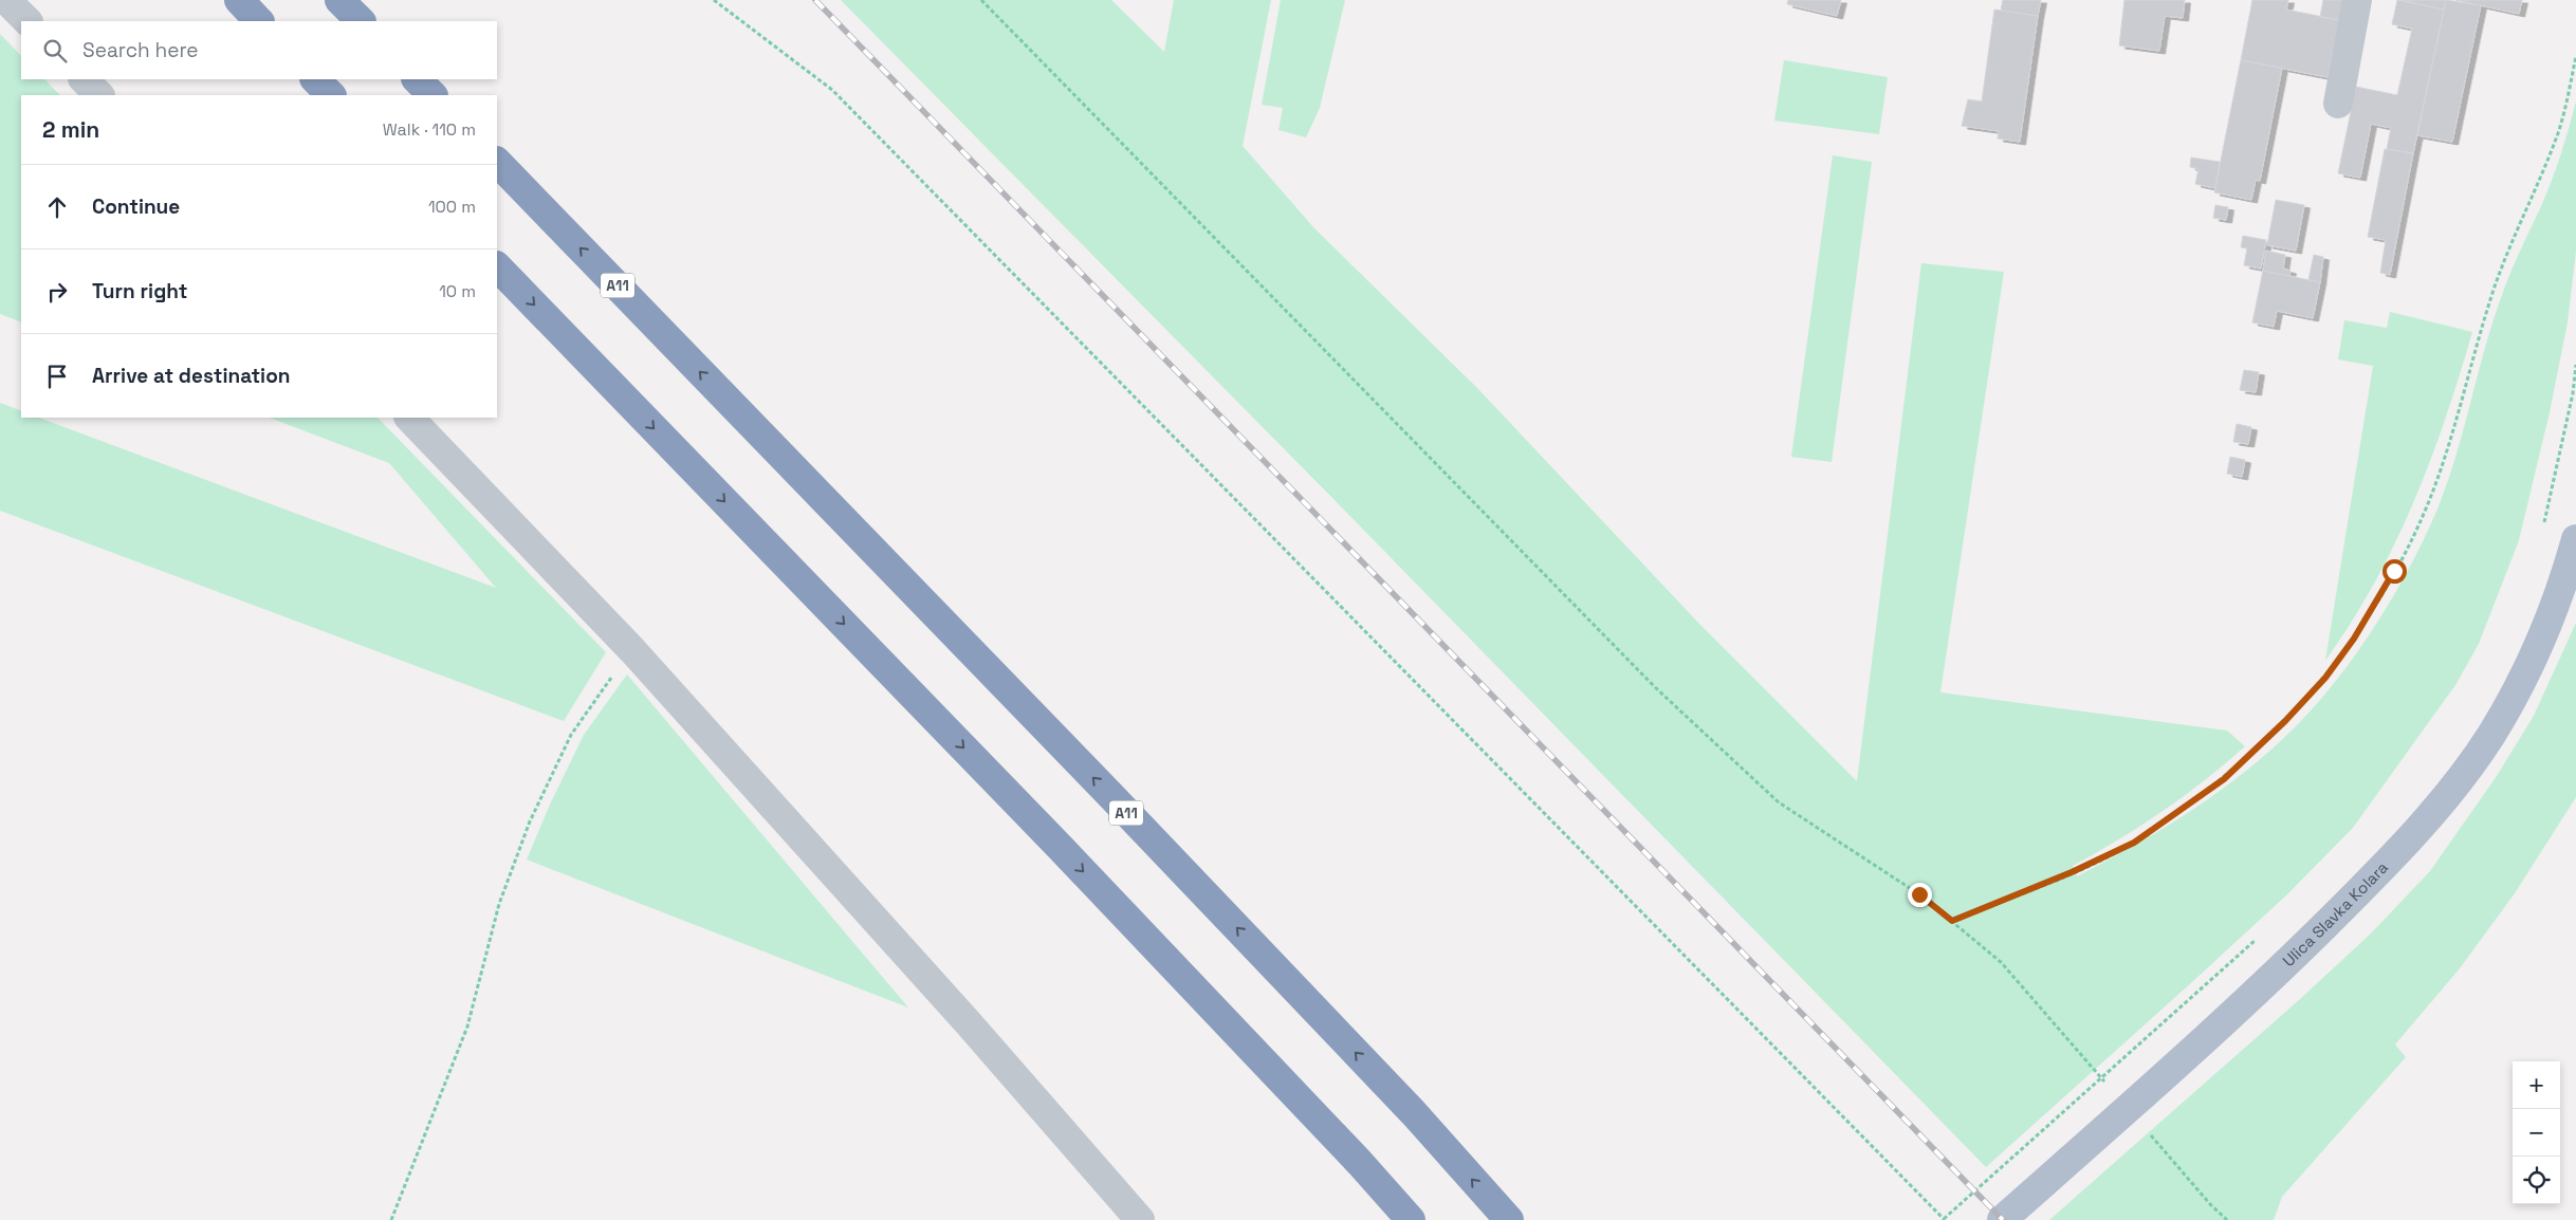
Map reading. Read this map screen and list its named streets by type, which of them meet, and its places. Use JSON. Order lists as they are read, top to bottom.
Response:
{
  "streets": {
    "highway": ["A11"],
    "main road": ["Ulica Slavka Kolara"]
  },
  "page": {
    "search": "Search here",
    "heading": ["2 min", "Walk · 110 m"],
    "list": [
      ["Continue", "100 m"],
      ["Turn right", "10 m"],
      "Arrive at destination"
    ],
    "map_buttons": ["+", "−"]
  }
}
